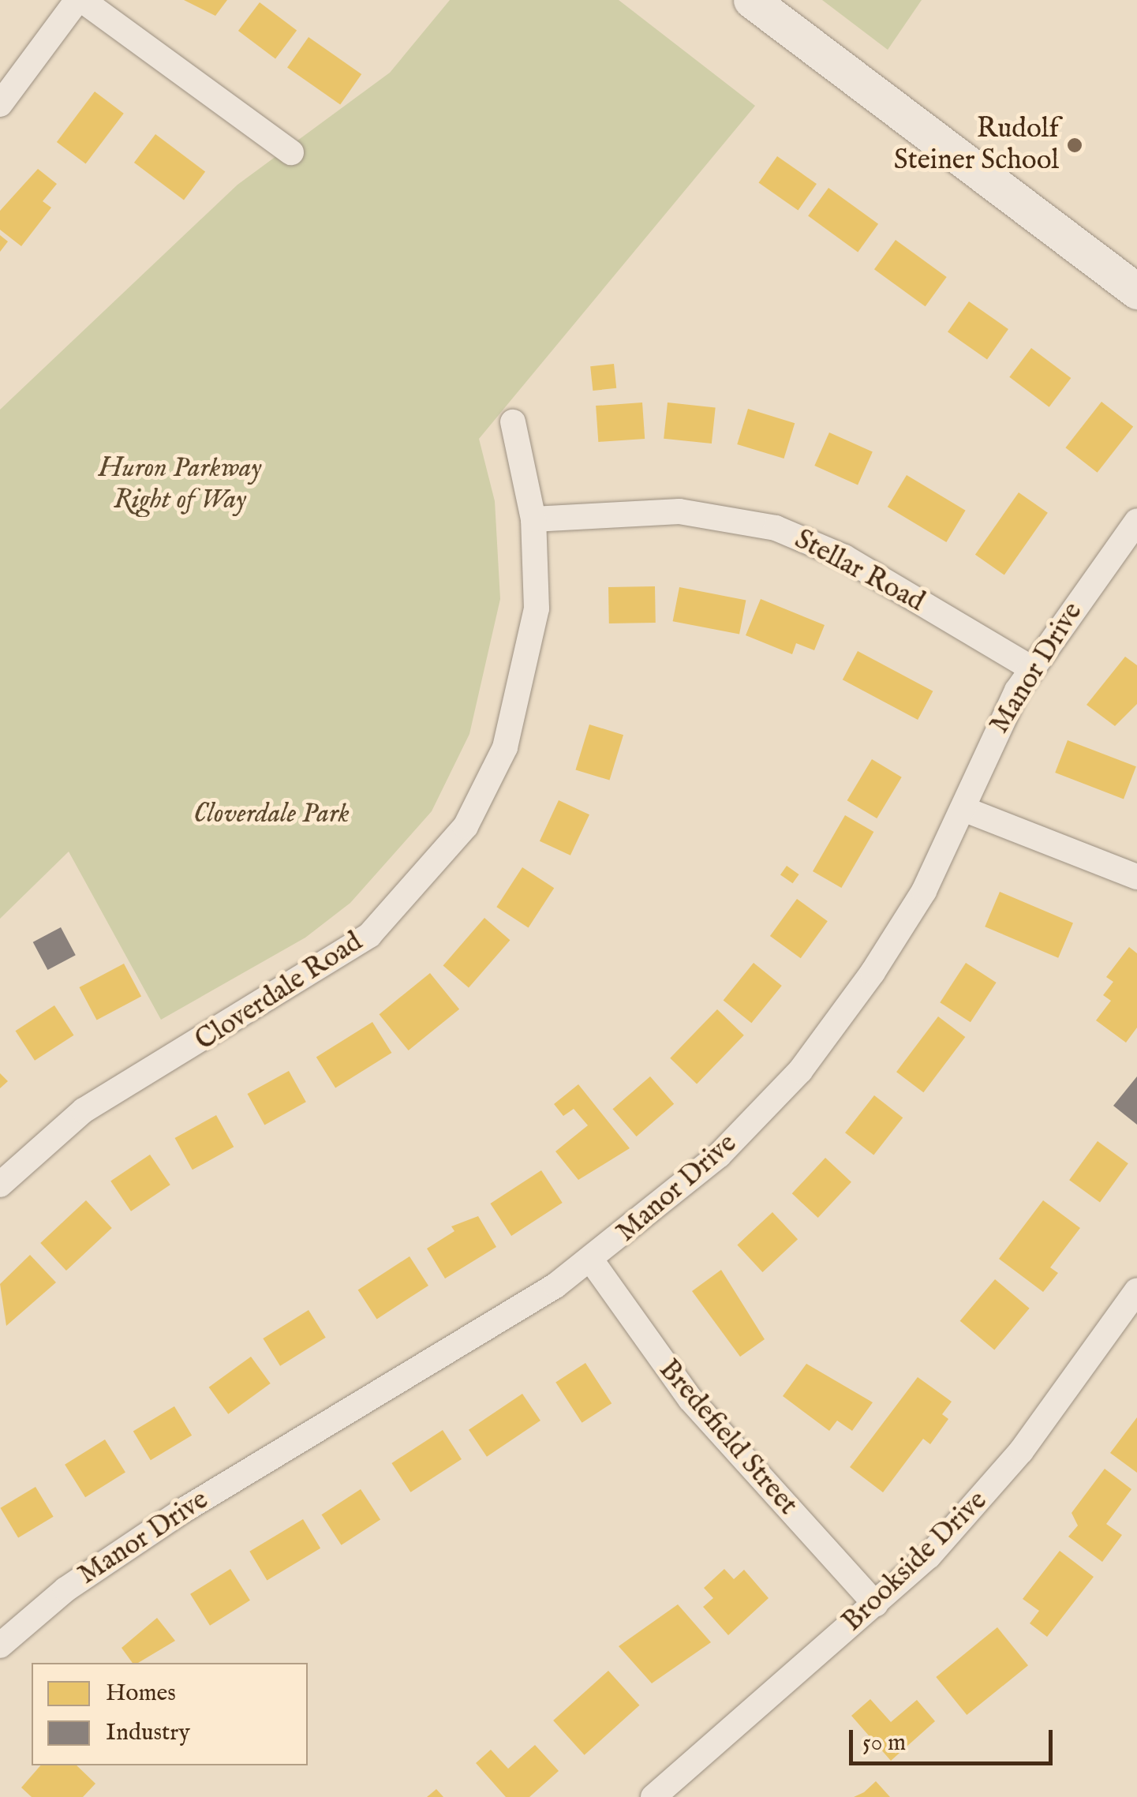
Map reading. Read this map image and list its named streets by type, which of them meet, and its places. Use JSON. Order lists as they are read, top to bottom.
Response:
{
  "streets": {
    "street": [
      "Stellar Road",
      "Manor Drive",
      "Cloverdale Road",
      "Bredefield Street",
      "Brookside Drive"
    ]
  },
  "crossings": [
    ["Stellar Road", "Manor Drive"],
    ["Stellar Road", "Cloverdale Road"],
    ["Manor Drive", "Bredefield Street"],
    ["Bredefield Street", "Brookside Drive"]
  ],
  "parks": ["Huron Parkway Right of Way", "Cloverdale Park"],
  "places": ["Rudolf Steiner School"],
  "legend": ["Homes", "Industry"],
  "scale_bar": "50 m"
}
